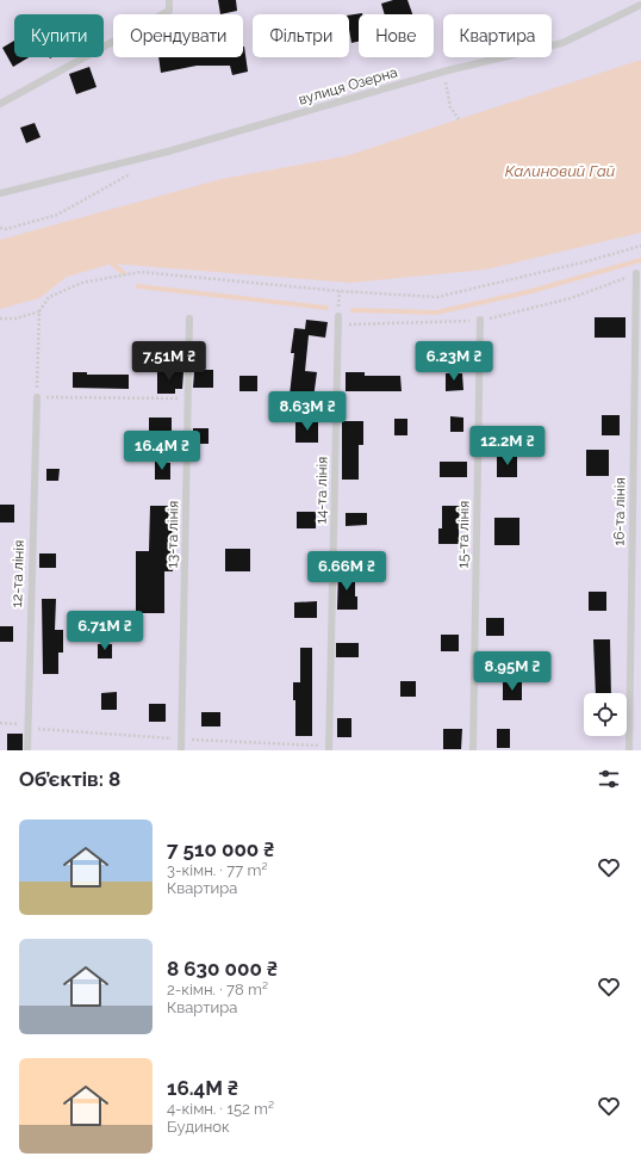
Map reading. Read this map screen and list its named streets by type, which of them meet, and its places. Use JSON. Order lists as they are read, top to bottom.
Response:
{
  "streets": {
    "lane": [
      "вулиця Озерна",
      "14-та лінія",
      "16-та лінія",
      "13-та лінія",
      "15-та лінія",
      "12-та лінія"
    ]
  },
  "water": ["Калиновий Гай"],
  "page": {
    "chip": [
      "Купити",
      "Орендувати",
      "Фільтри",
      "Нове",
      "Квартира"
    ],
    "price": [
      "7.51M ₴",
      "6.23M ₴",
      "8.63M ₴",
      "12.2M ₴",
      "16.4M ₴",
      "6.66M ₴",
      "6.71M ₴",
      "8.95M ₴"
    ],
    "heading": "Об’єктів: 8",
    "list": [
      {
        "name": "7 510 000 ₴",
        "note": "3-кімн. · 77 m² · Квартира"
      },
      {
        "name": "8 630 000 ₴",
        "note": "2-кімн. · 78 m² · Квартира"
      },
      {
        "name": "16.4M ₴",
        "note": "4-кімн. · 152 m² · Будинок"
      }
    ]
  }
}
